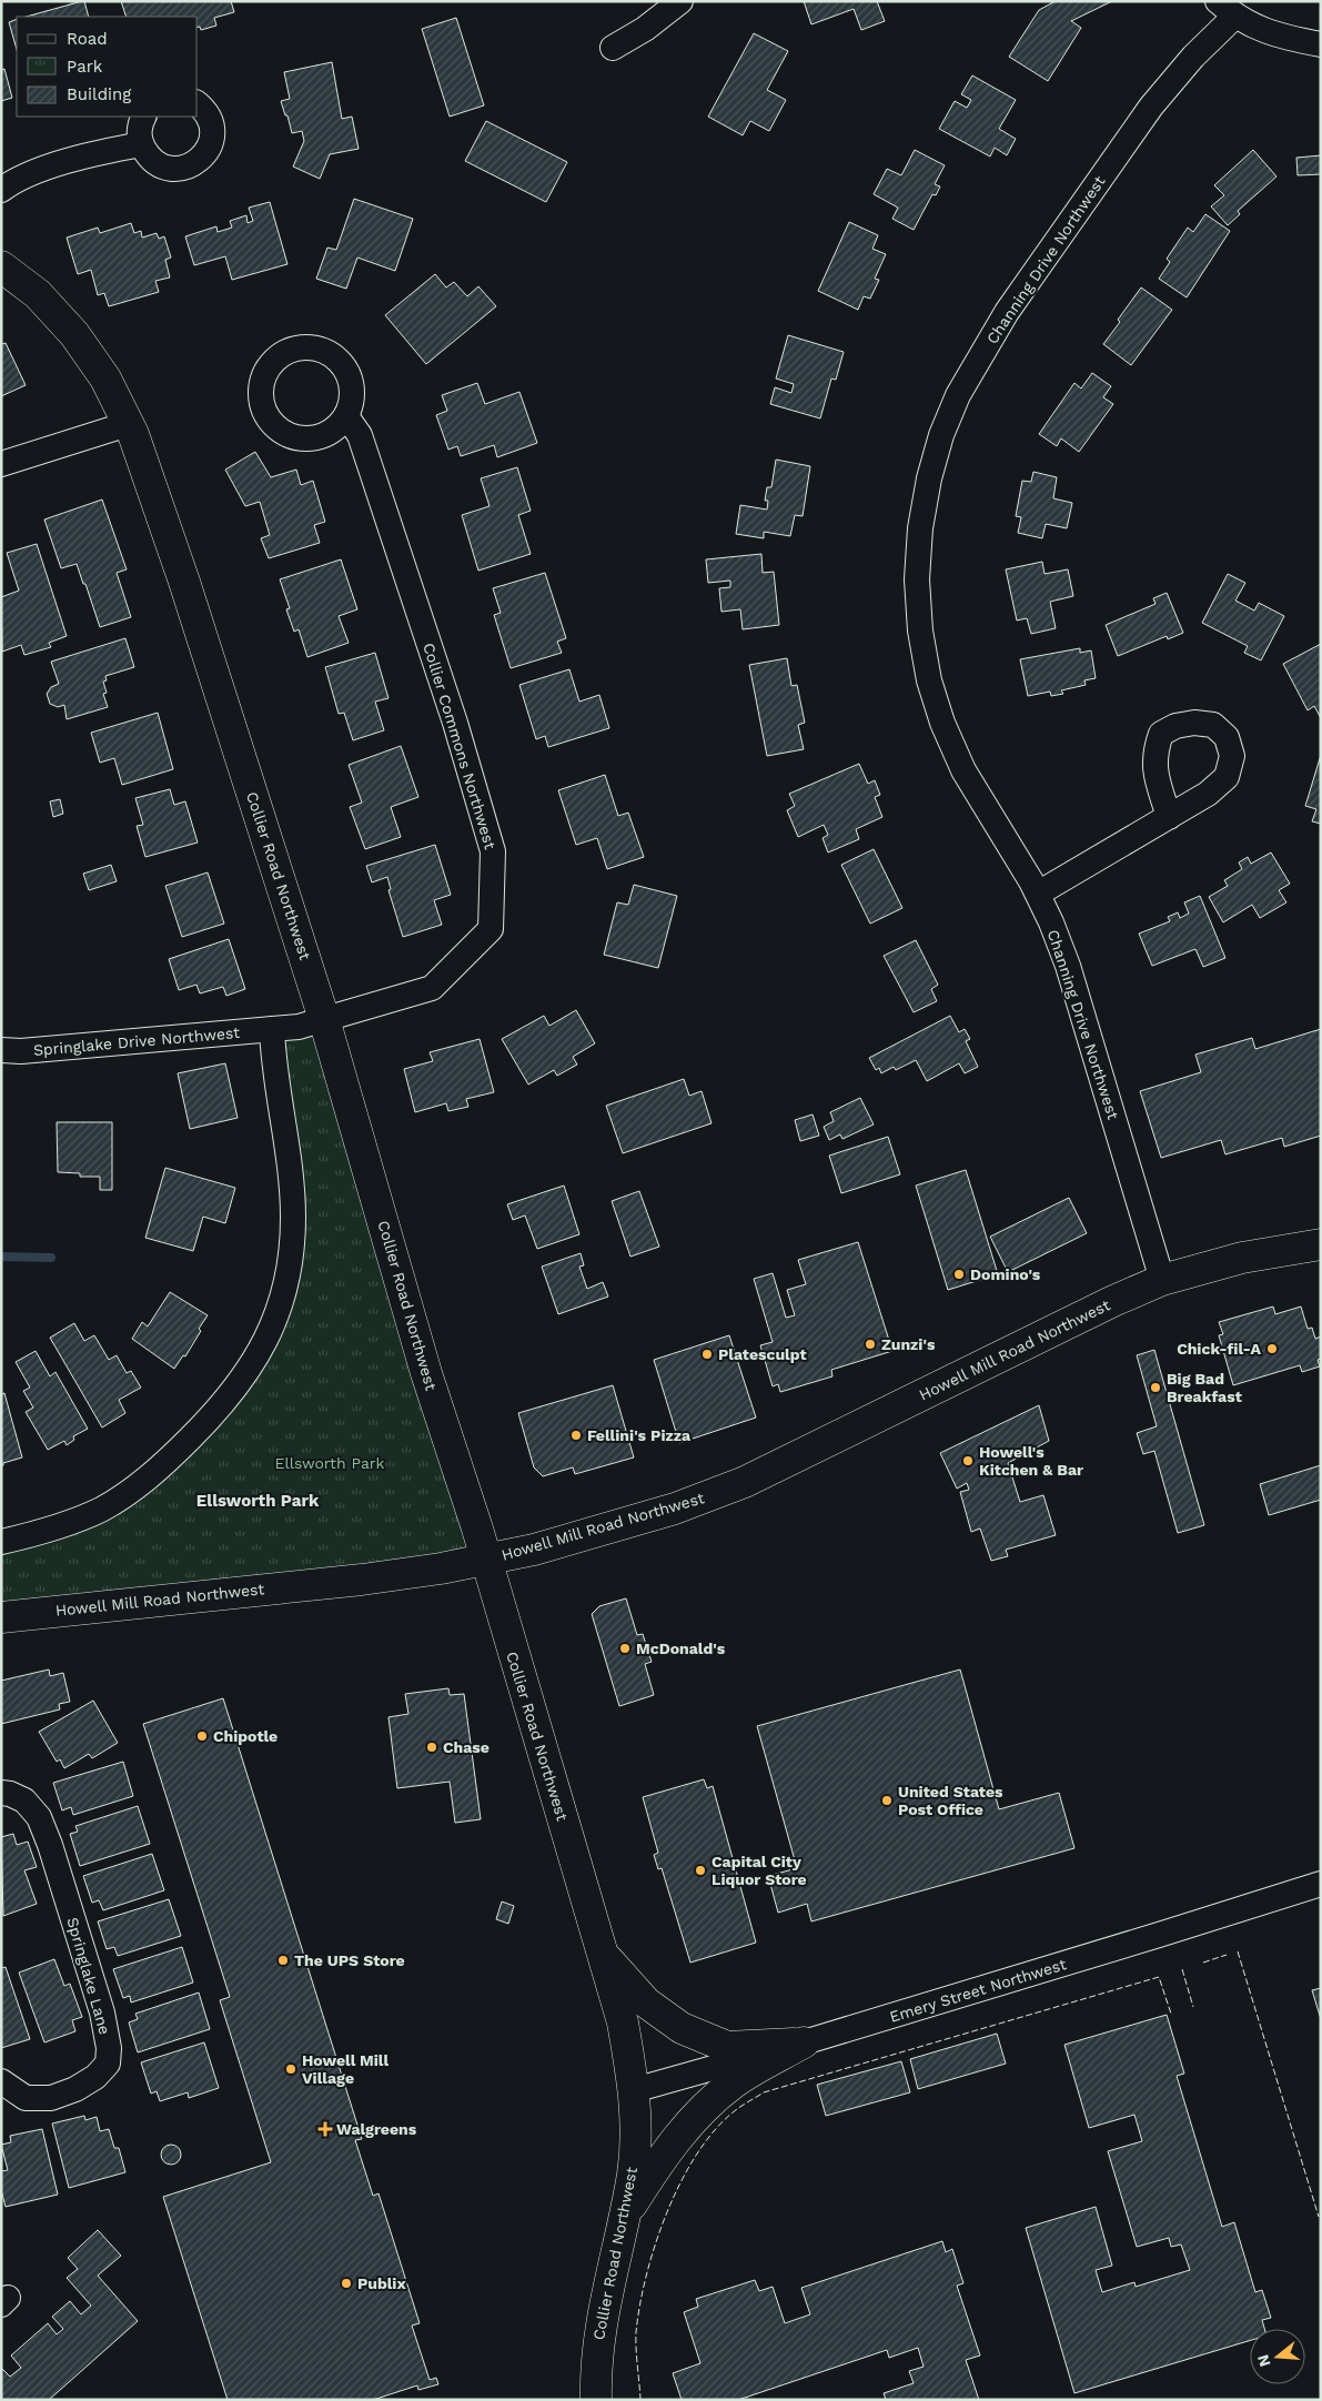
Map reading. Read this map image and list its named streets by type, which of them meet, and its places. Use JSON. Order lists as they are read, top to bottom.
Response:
{
  "streets": {
    "street": [
      "Channing Drive Northwest",
      "Collier Commons Northwest",
      "Collier Road Northwest",
      "Springlake Drive Northwest",
      "Howell Mill Road Northwest",
      "Springlake Lane",
      "Emery Street Northwest"
    ]
  },
  "crossings": [
    ["Channing Drive Northwest", "Howell Mill Road Northwest"],
    ["Collier Commons Northwest", "Collier Road Northwest"],
    ["Collier Commons Northwest", "Springlake Drive Northwest"],
    ["Collier Road Northwest", "Howell Mill Road Northwest"],
    ["Collier Road Northwest", "Emery Street Northwest"]
  ],
  "districts": ["Ellsworth Park"],
  "parks": ["Ellsworth Park"],
  "places": {
    "other": [
      "Domino's",
      "Zunzi's",
      "Chick-fil-A",
      "Platesculpt",
      "Big Bad Breakfast",
      "Fellini's Pizza",
      "Howell's Kitchen & Bar",
      "McDonald's",
      "Chipotle",
      "Chase",
      "United States Post Office",
      "Capital City Liquor Store",
      "The UPS Store",
      "Howell Mill Village",
      "Publix"
    ],
    "health": ["Walgreens"]
  },
  "legend": ["Road", "Park", "Building"],
  "north": "left"
}
